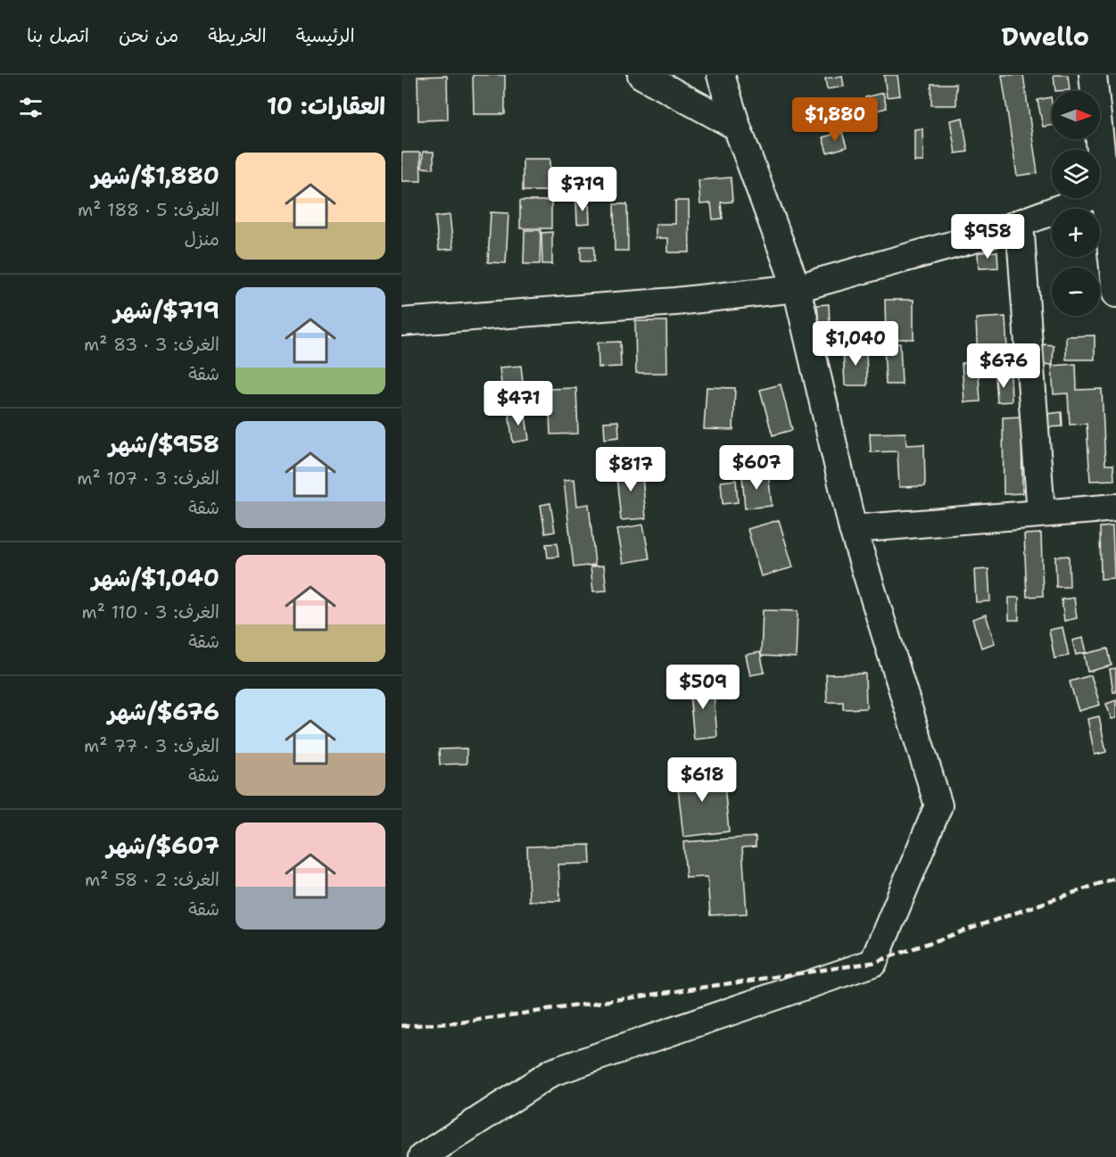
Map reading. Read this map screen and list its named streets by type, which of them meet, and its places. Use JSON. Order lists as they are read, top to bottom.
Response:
{
  "north": "right",
  "page": {
    "header": "Dwello",
    "nav": [
      "الرئيسية",
      "الخريطة",
      "من نحن",
      "اتصل بنا"
    ],
    "heading": "العقارات: 10",
    "map_buttons": ["+", "−"],
    "price": [
      "$1,880",
      "$719",
      "$958",
      "$1,040",
      "$676",
      "$471",
      "$607",
      "$817",
      "$509",
      "$618"
    ],
    "list": [
      {
        "name": "$1,880/شهر",
        "note": "الغرف: 5 · 188 m² · منزل"
      },
      {
        "name": "$719/شهر",
        "note": "الغرف: 3 · 83 m² · شقة"
      },
      {
        "name": "$958/شهر",
        "note": "الغرف: 3 · 107 m² · شقة"
      },
      {
        "name": "$1,040/شهر",
        "note": "الغرف: 3 · 110 m² · شقة"
      },
      {
        "name": "$676/شهر",
        "note": "الغرف: 3 · 77 m² · شقة"
      },
      {
        "name": "$607/شهر",
        "note": "الغرف: 2 · 58 m² · شقة"
      }
    ]
  }
}
